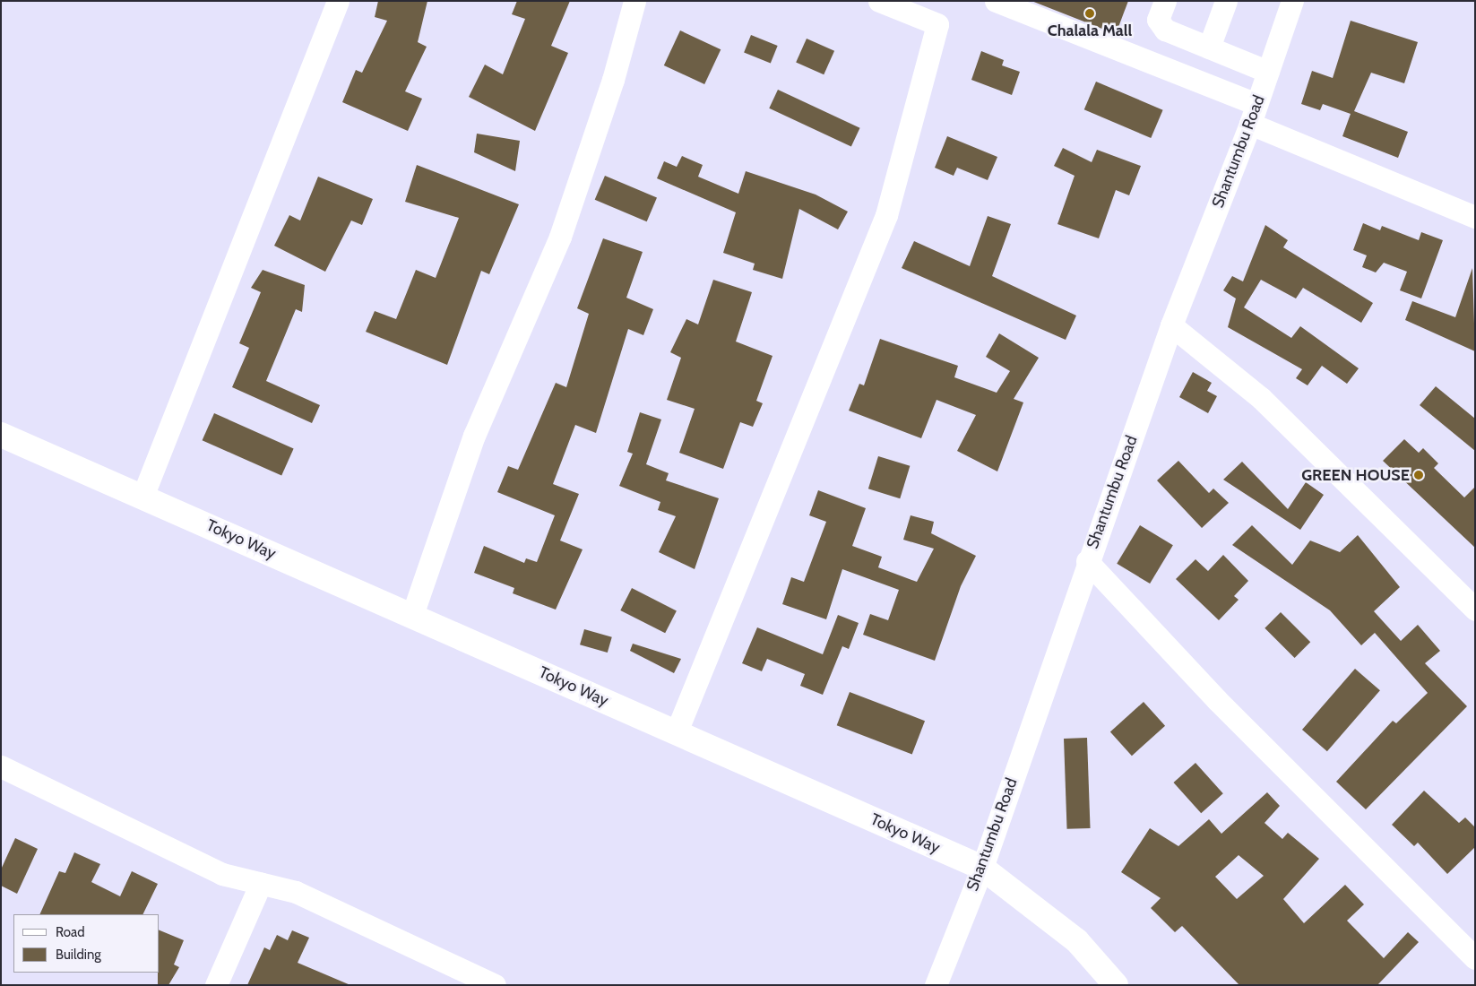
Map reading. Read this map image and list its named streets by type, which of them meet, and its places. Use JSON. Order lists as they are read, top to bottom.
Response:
{
  "streets": {
    "main road": ["Tokyo Way"],
    "street": ["Shantumbu Road"]
  },
  "crossings": [
    ["Shantumbu Road", "Tokyo Way"]
  ],
  "places": ["Chalala Mall", "GREEN HOUSE"],
  "legend": ["Road", "Building"]
}
